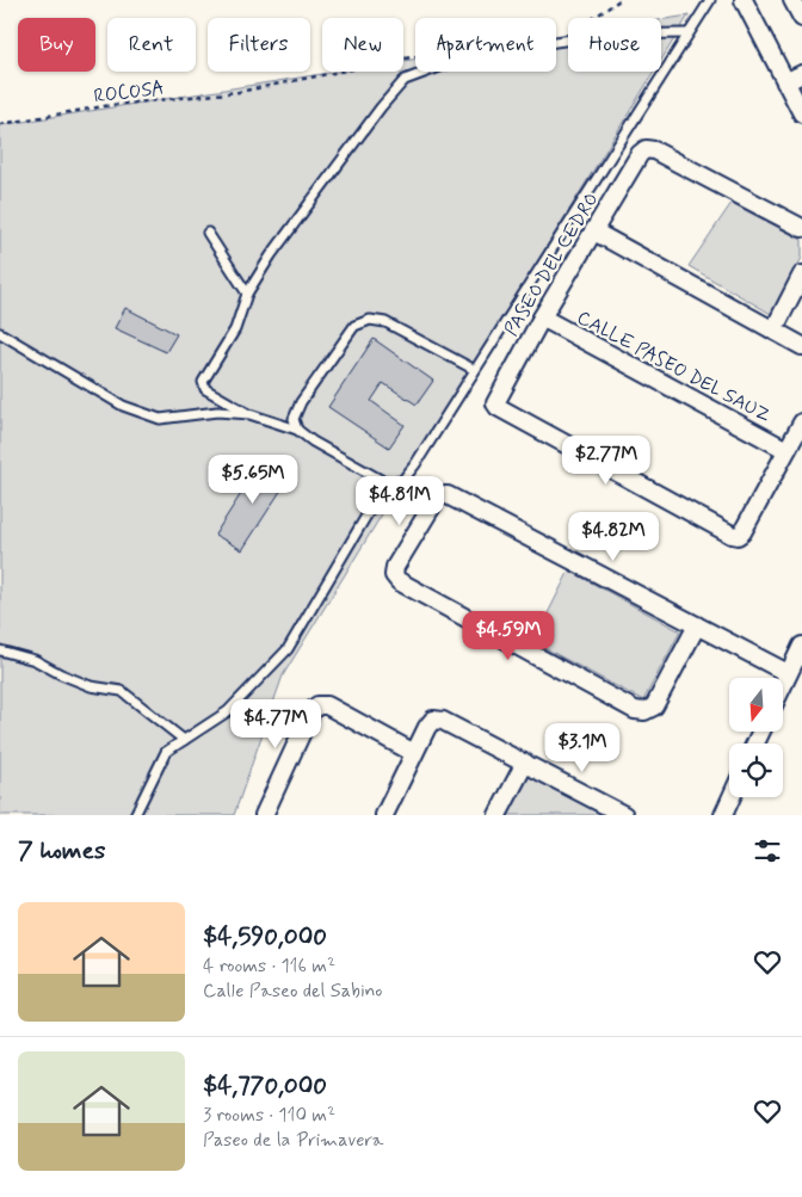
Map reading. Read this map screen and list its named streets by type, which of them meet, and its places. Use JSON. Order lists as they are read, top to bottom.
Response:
{
  "streets": {
    "street": ["PASEO DEL CEDRO", "CALLE PASEO DEL SAUZ"],
    "path": ["ROCOSA"]
  },
  "crossings": [
    ["PASEO DEL CEDRO", "CALLE PASEO DEL SAUZ"]
  ],
  "north": "bottom",
  "page": {
    "chip": [
      "Buy",
      "Rent",
      "Filters",
      "New",
      "Apartment",
      "House"
    ],
    "price": [
      "$2.77M",
      "$5.65M",
      "$4.81M",
      "$4.82M",
      "$4.59M",
      "$4.77M",
      "$3.1M"
    ],
    "heading": "7 homes",
    "list": [
      {
        "name": "$4,590,000",
        "note": "4 rooms · 116 m² · Calle Paseo del Sabino"
      },
      {
        "name": "$4,770,000",
        "note": "3 rooms · 110 m² · Paseo de la Primavera"
      }
    ]
  }
}
